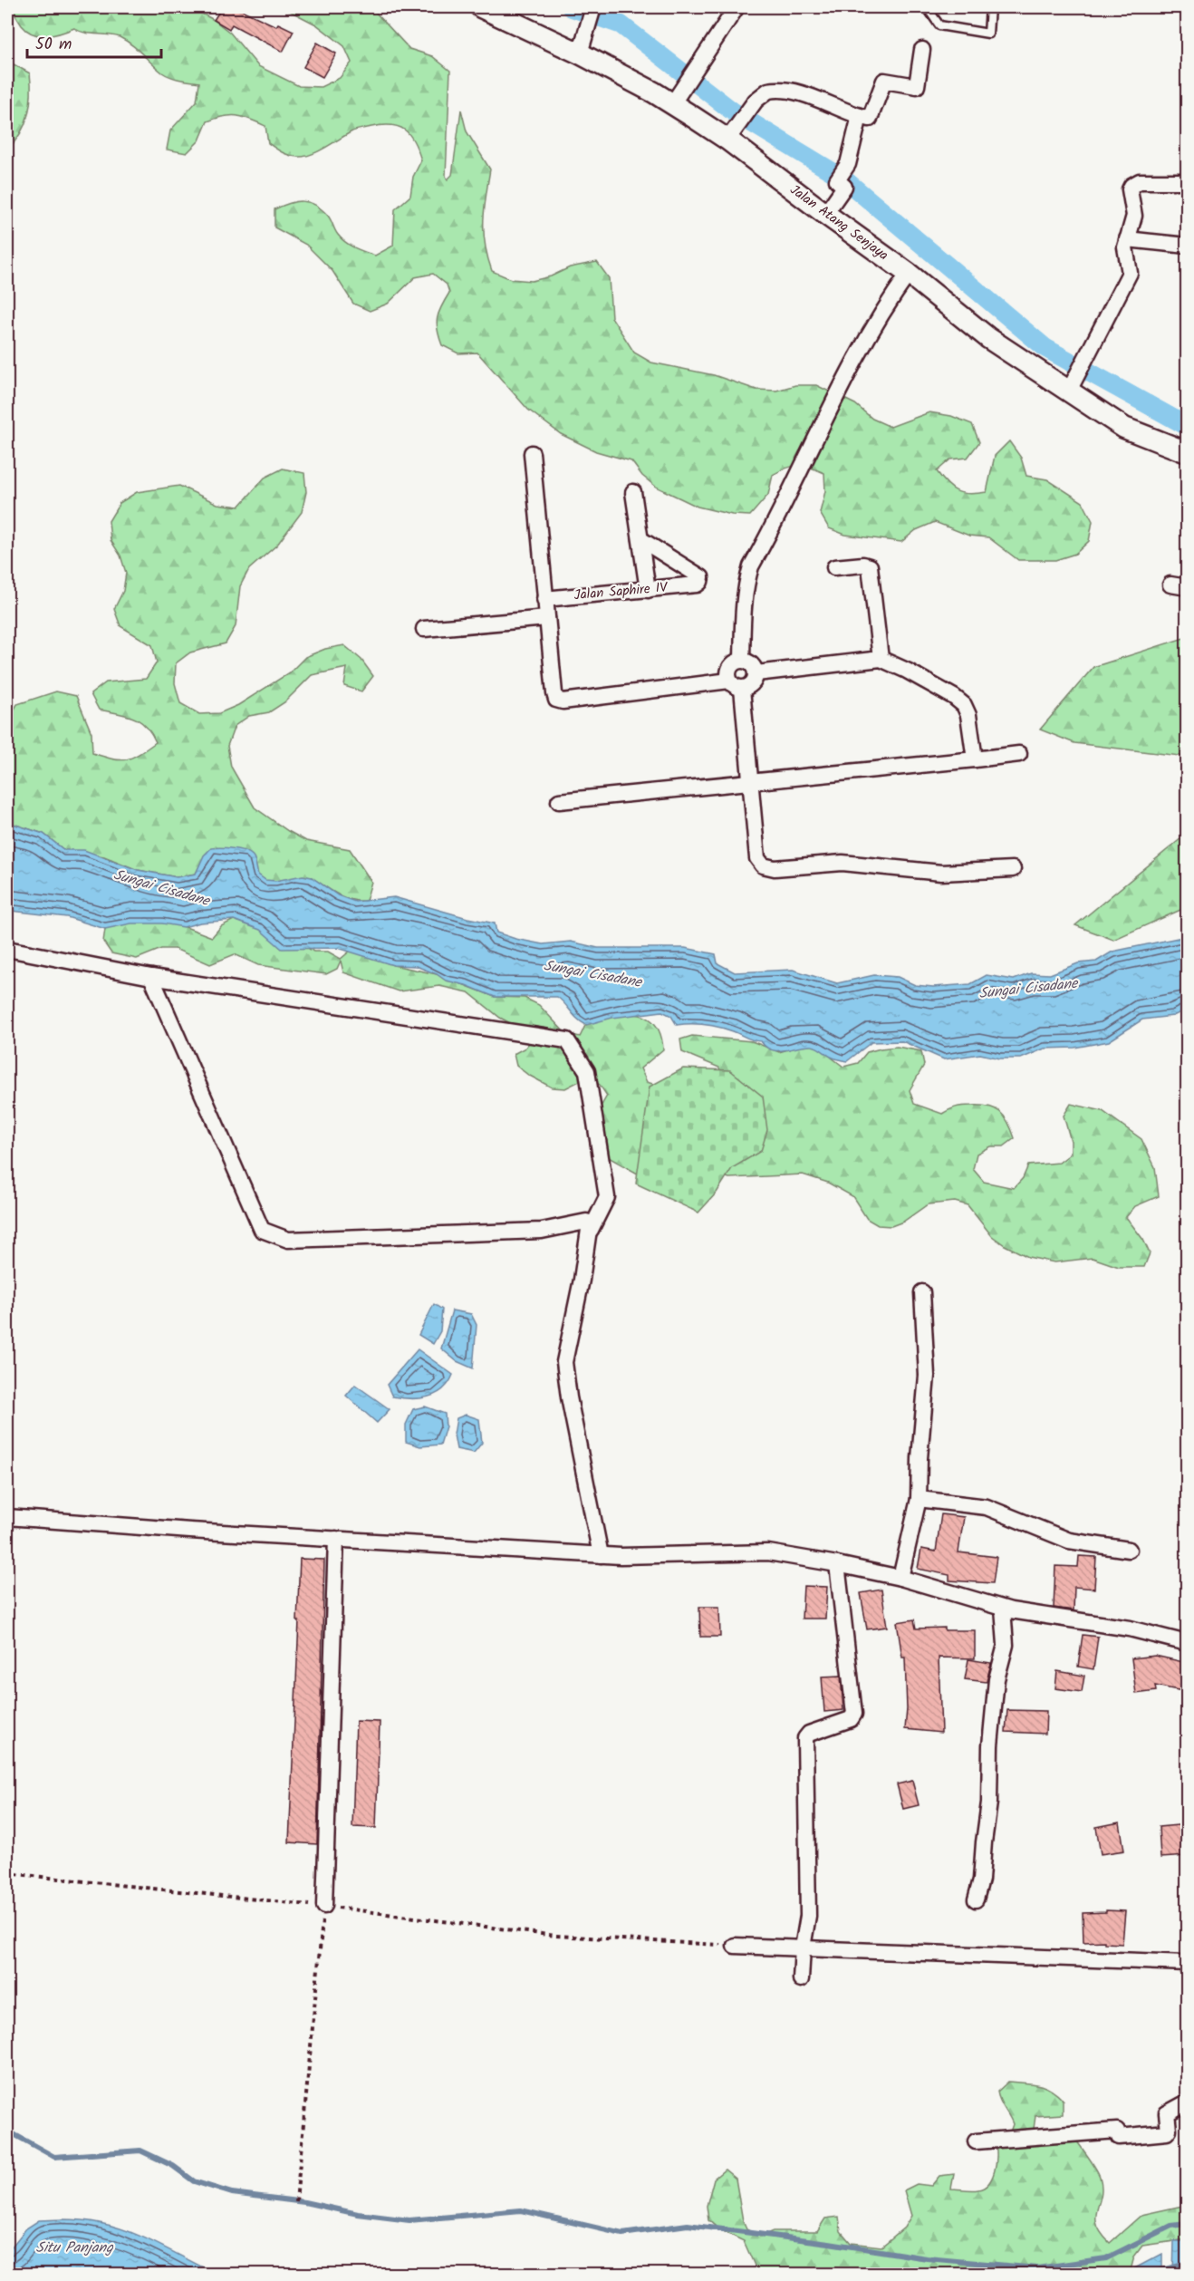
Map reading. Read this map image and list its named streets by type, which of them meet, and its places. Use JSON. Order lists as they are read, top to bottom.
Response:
{
  "streets": {
    "main road": ["Jalan Atang Senjaya"],
    "street": ["Jalan Saphire IV"]
  },
  "water": ["Sungai Cisadane", "Situ Panjang"],
  "scale_bar": "50 m"
}
